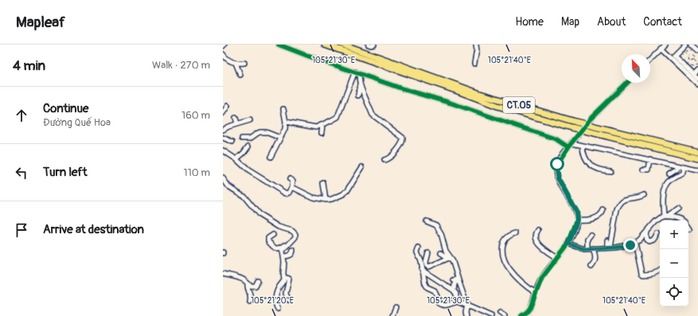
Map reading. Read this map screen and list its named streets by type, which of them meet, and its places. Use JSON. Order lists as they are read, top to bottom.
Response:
{
  "streets": {
    "highway": ["CT.05"]
  },
  "north": "top left",
  "page": {
    "header": "Mapleaf",
    "nav": [
      "Home",
      "Map",
      "About",
      "Contact"
    ],
    "heading": ["4 min", "Walk · 270 m"],
    "list": [
      ["Continue", "Đường Quế Hoa", "160 m"],
      ["Turn left", "110 m"],
      "Arrive at destination"
    ],
    "map_buttons": ["+", "−"]
  },
  "coordinates": ["105°21'30\"E", "105°21'40\"E", "105°21'20\"E"]
}
